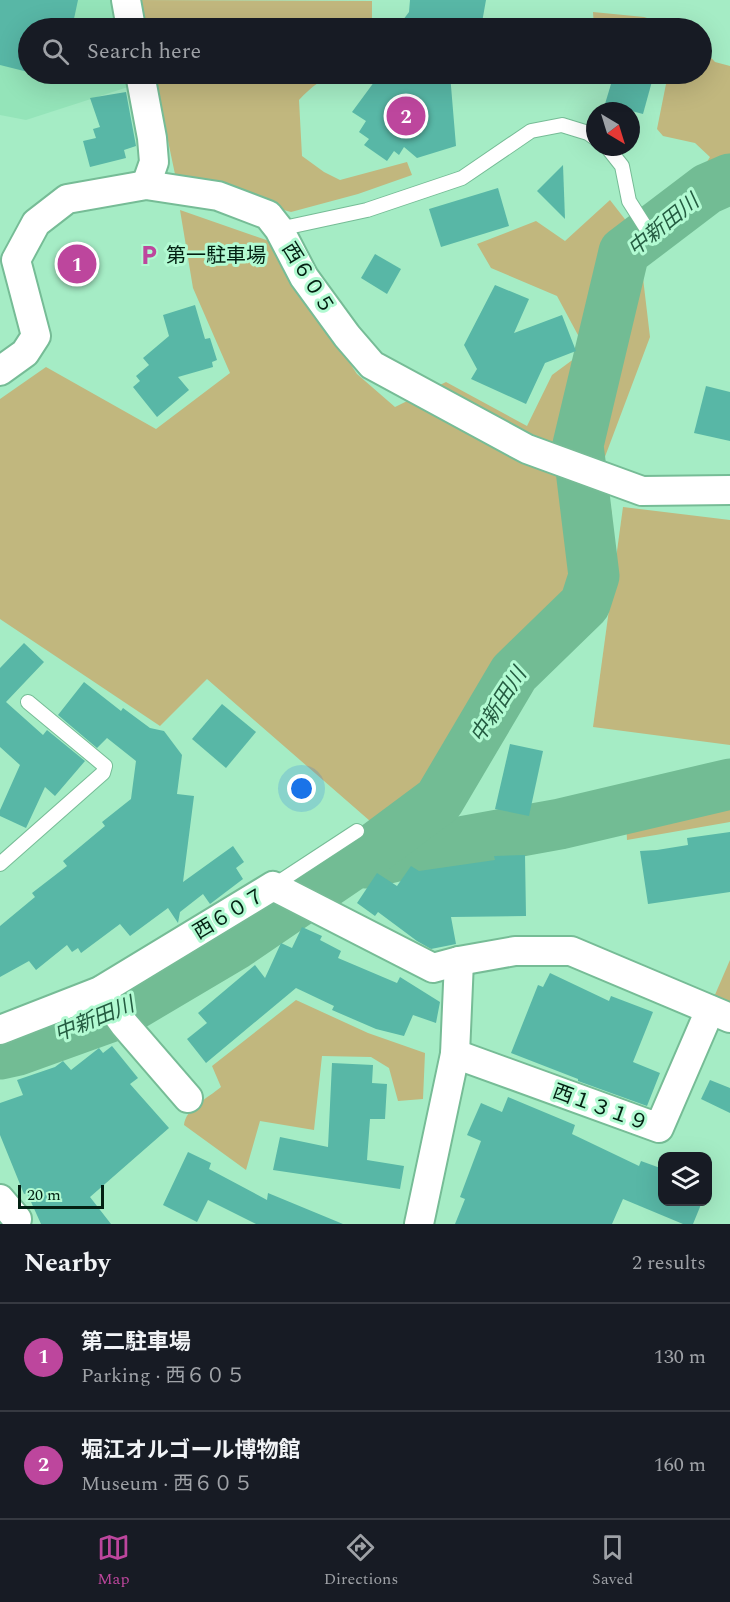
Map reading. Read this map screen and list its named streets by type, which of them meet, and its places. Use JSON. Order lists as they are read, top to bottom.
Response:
{
  "streets": {
    "street": ["西６０５", "西６０７", "西１３１９"]
  },
  "crossings": [
    ["西６０７", "西１３１９"]
  ],
  "water": ["中新田川"],
  "places": {
    "parking": ["第一駐車場"]
  },
  "scale_bar": "20 m",
  "north": "bottom right",
  "page": {
    "search": "Search here",
    "pins": ["2", "1"],
    "scale": "20 m",
    "heading": ["Nearby", "2 results"],
    "list": [
      {
        "mark": "1",
        "name": "第二駐車場",
        "note": "Parking · 西６０５",
        "value": "130 m"
      },
      {
        "mark": "2",
        "name": "堀江オルゴール博物館",
        "note": "Museum · 西６０５",
        "value": "160 m"
      }
    ],
    "nav": ["Map", "Directions", "Saved"]
  }
}
